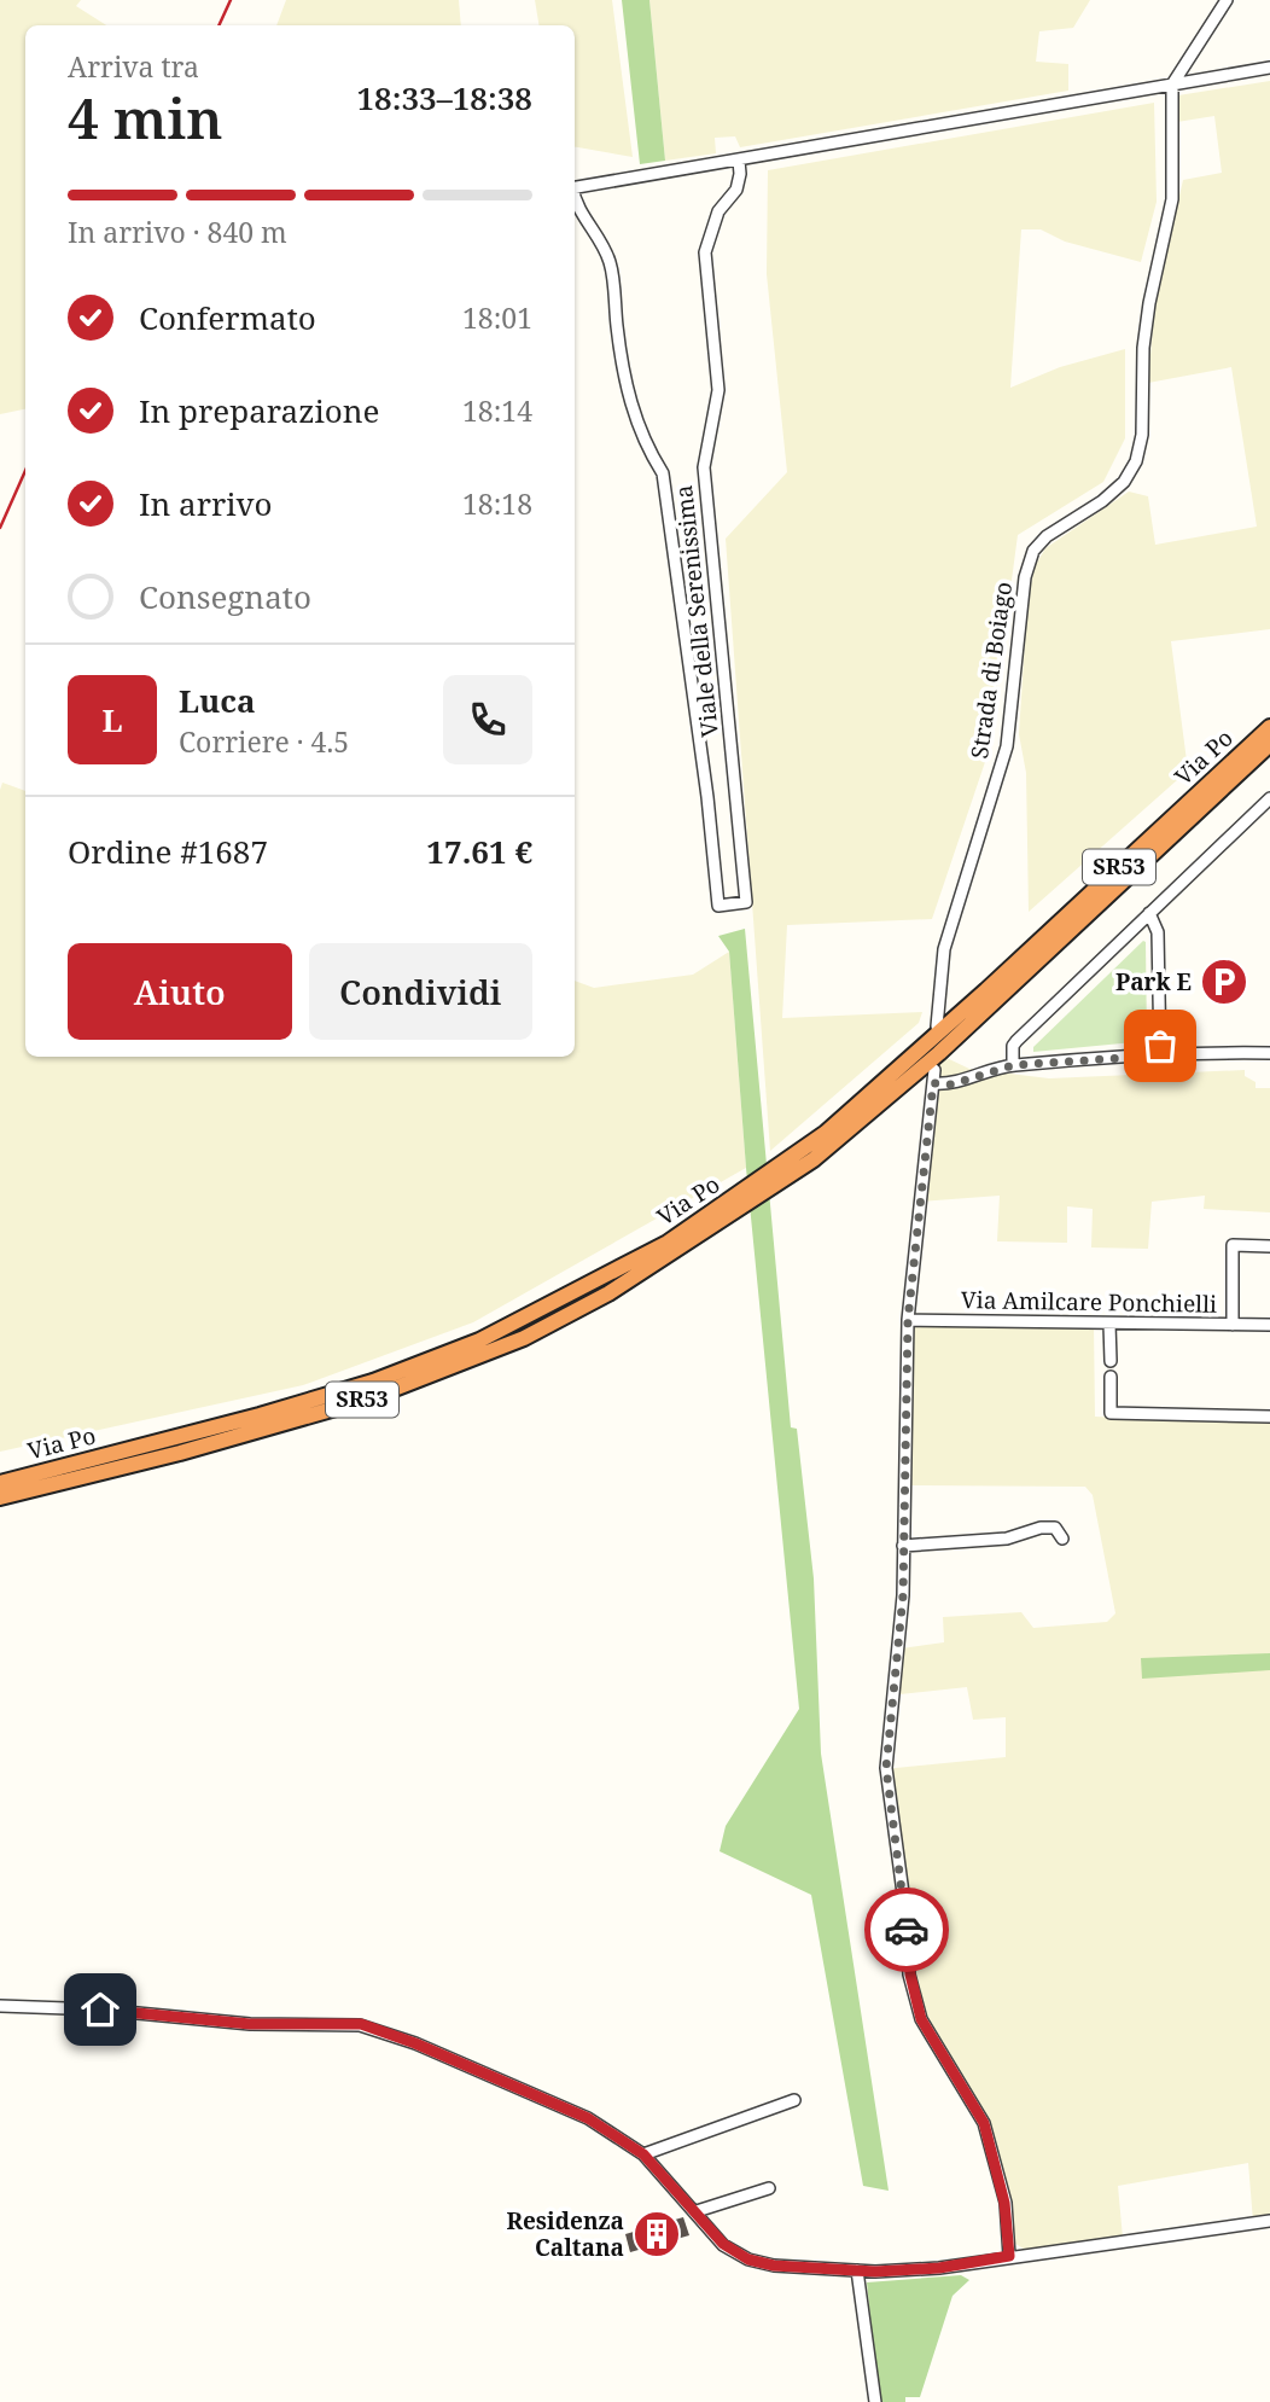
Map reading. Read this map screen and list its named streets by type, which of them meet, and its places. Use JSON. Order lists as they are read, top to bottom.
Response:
{
  "streets": {
    "highway": ["Via Po", "SR53"],
    "street": ["Viale della Serenissima", "Strada di Boiago", "Via Amilcare Ponchielli"]
  },
  "crossings": [
    ["Viale della Serenissima", "Strada di Boiago"]
  ],
  "places": {
    "parking": ["Park E"],
    "building": ["Residenza Caltana"]
  },
  "page": {
    "heading": ["4 min", "Arriva tra", "18:33–18:38"],
    "panel": [
      "Luca",
      "Corriere · 4.5",
      "Ordine #1687",
      "17.61 €"
    ],
    "bar": "In arrivo · 840 m",
    "list": [
      ["Confermato", "18:01"],
      ["In preparazione", "18:14"],
      ["In arrivo", "18:18"],
      "Consegnato"
    ],
    "round": "L",
    "buttons": ["Aiuto", "Condividi"]
  }
}
